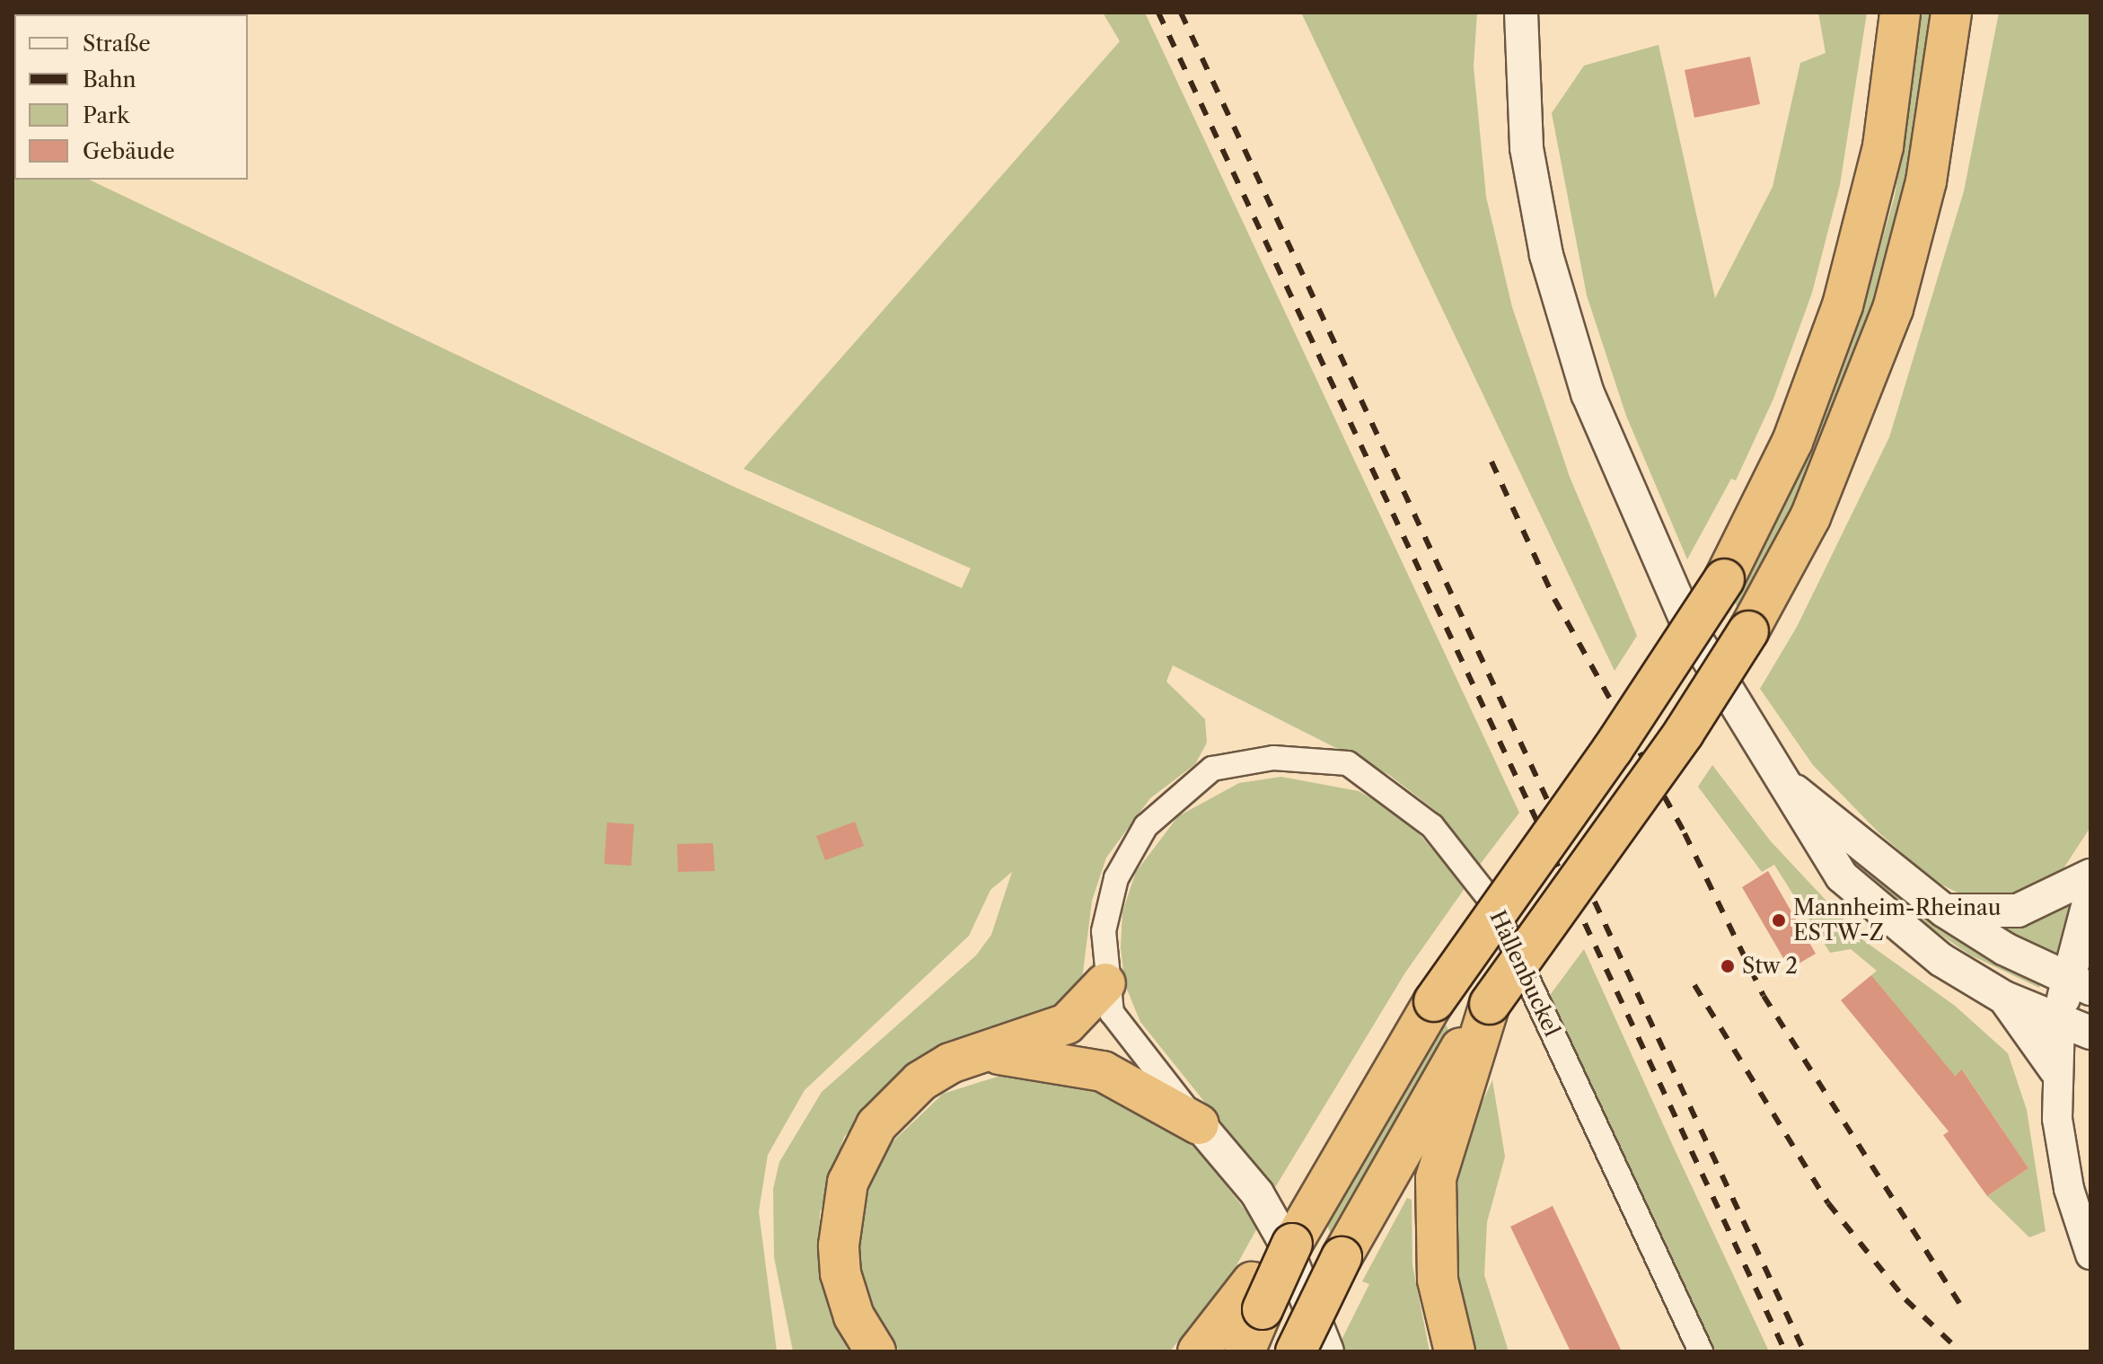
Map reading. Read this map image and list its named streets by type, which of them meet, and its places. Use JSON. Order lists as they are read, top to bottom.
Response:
{
  "streets": {
    "street": ["Hallenbuckel"]
  },
  "places": ["Mannheim-Rheinau ESTW-Z", "Stw 2"],
  "legend": [
    "Straße",
    "Bahn",
    "Park",
    "Gebäude"
  ]
}
